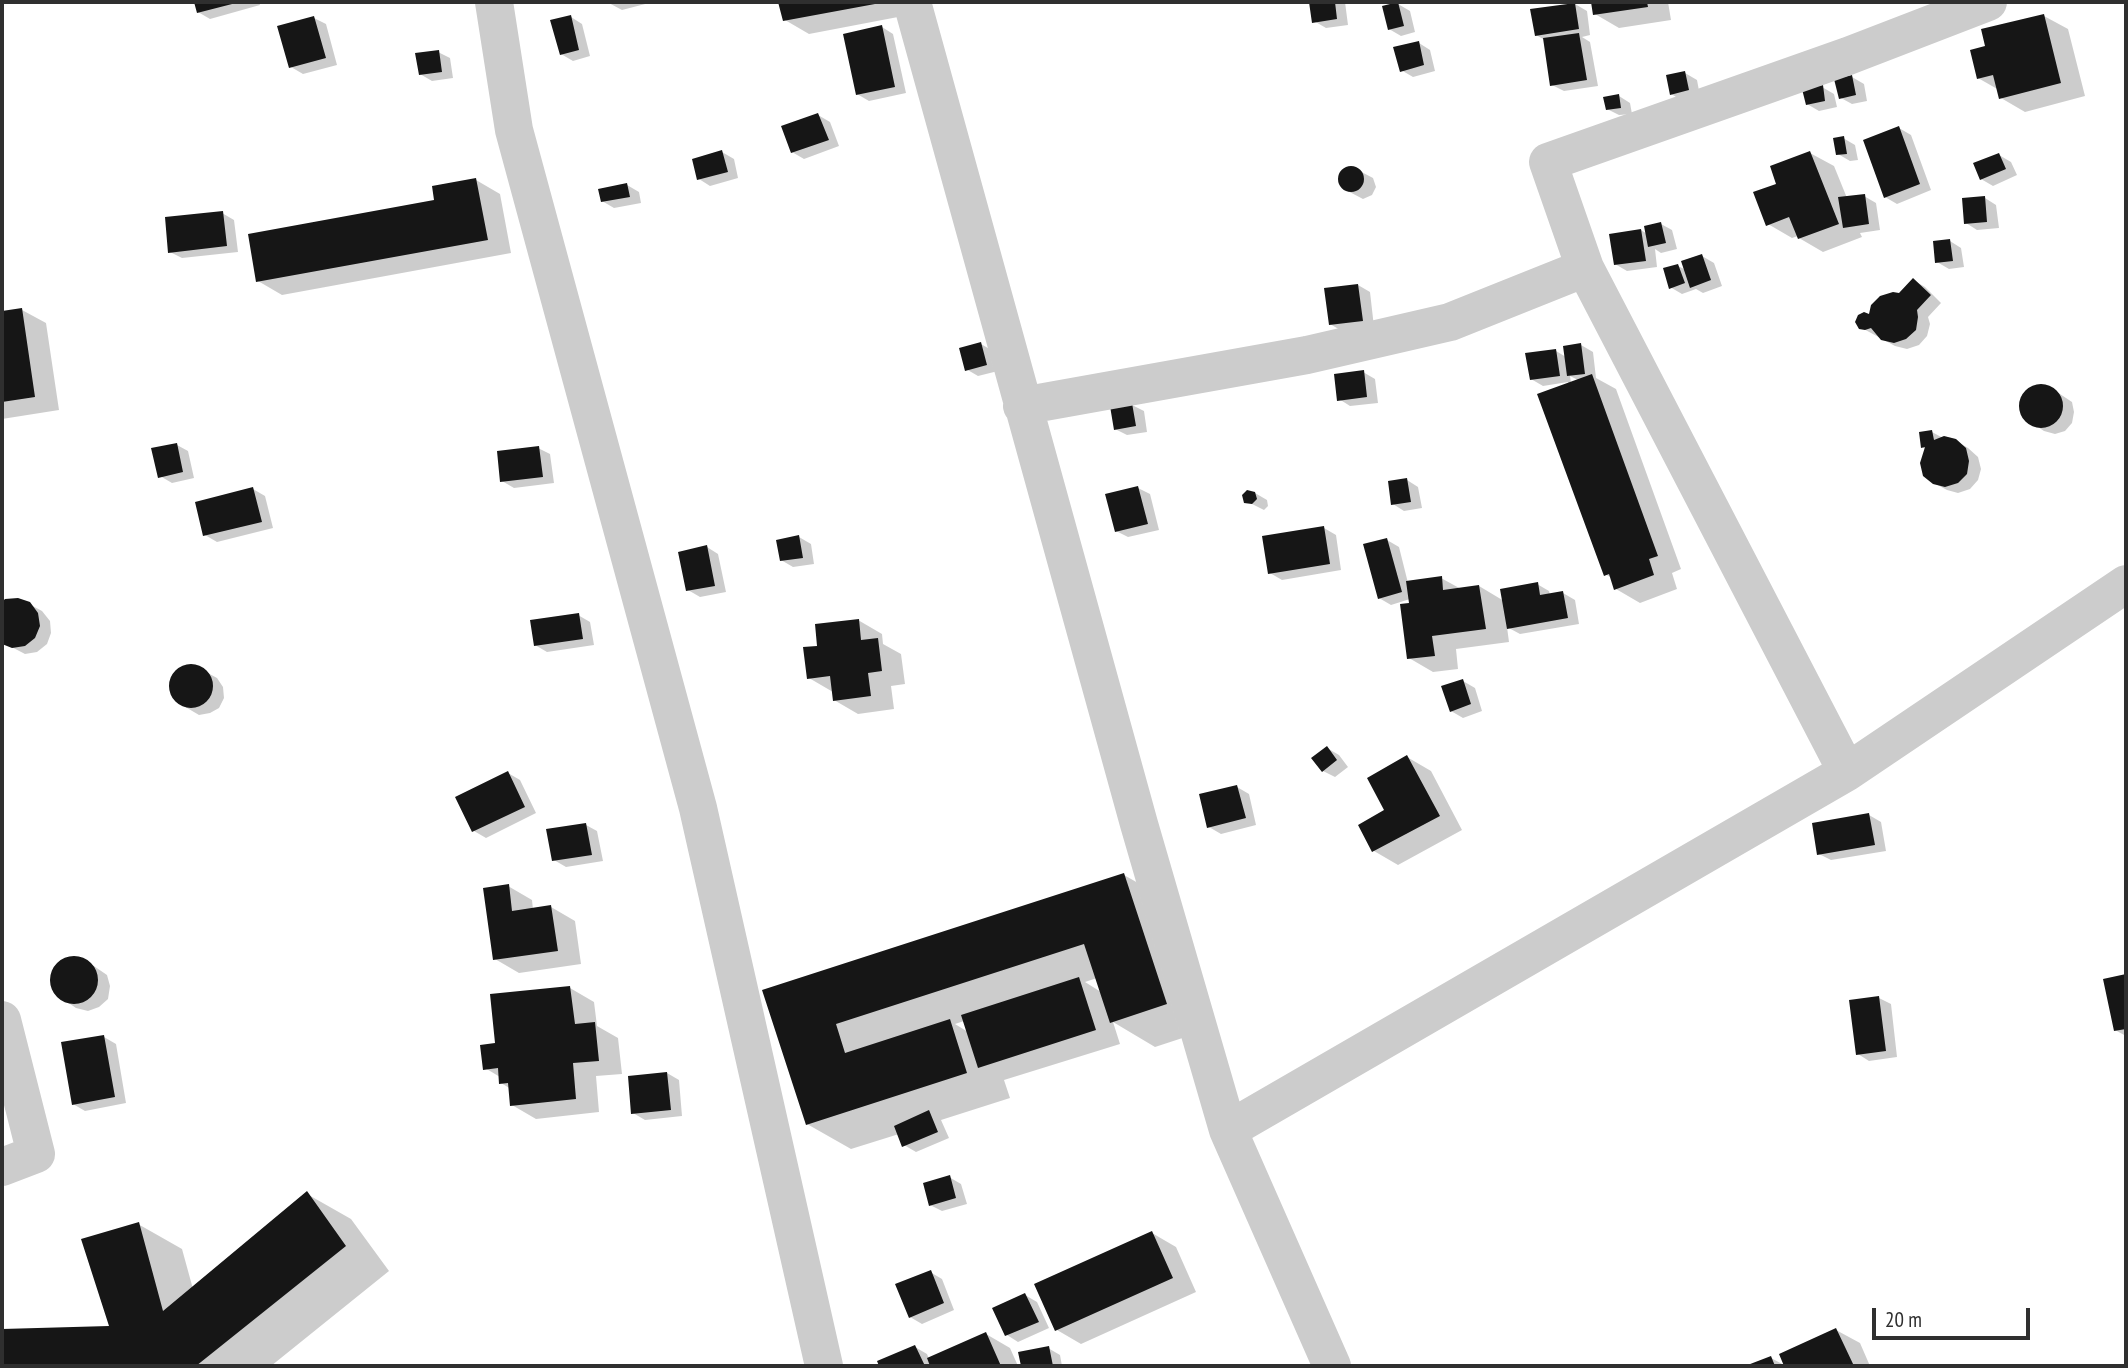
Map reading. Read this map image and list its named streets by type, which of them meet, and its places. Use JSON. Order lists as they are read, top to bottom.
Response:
{
  "scale_bar": "20 m"
}
